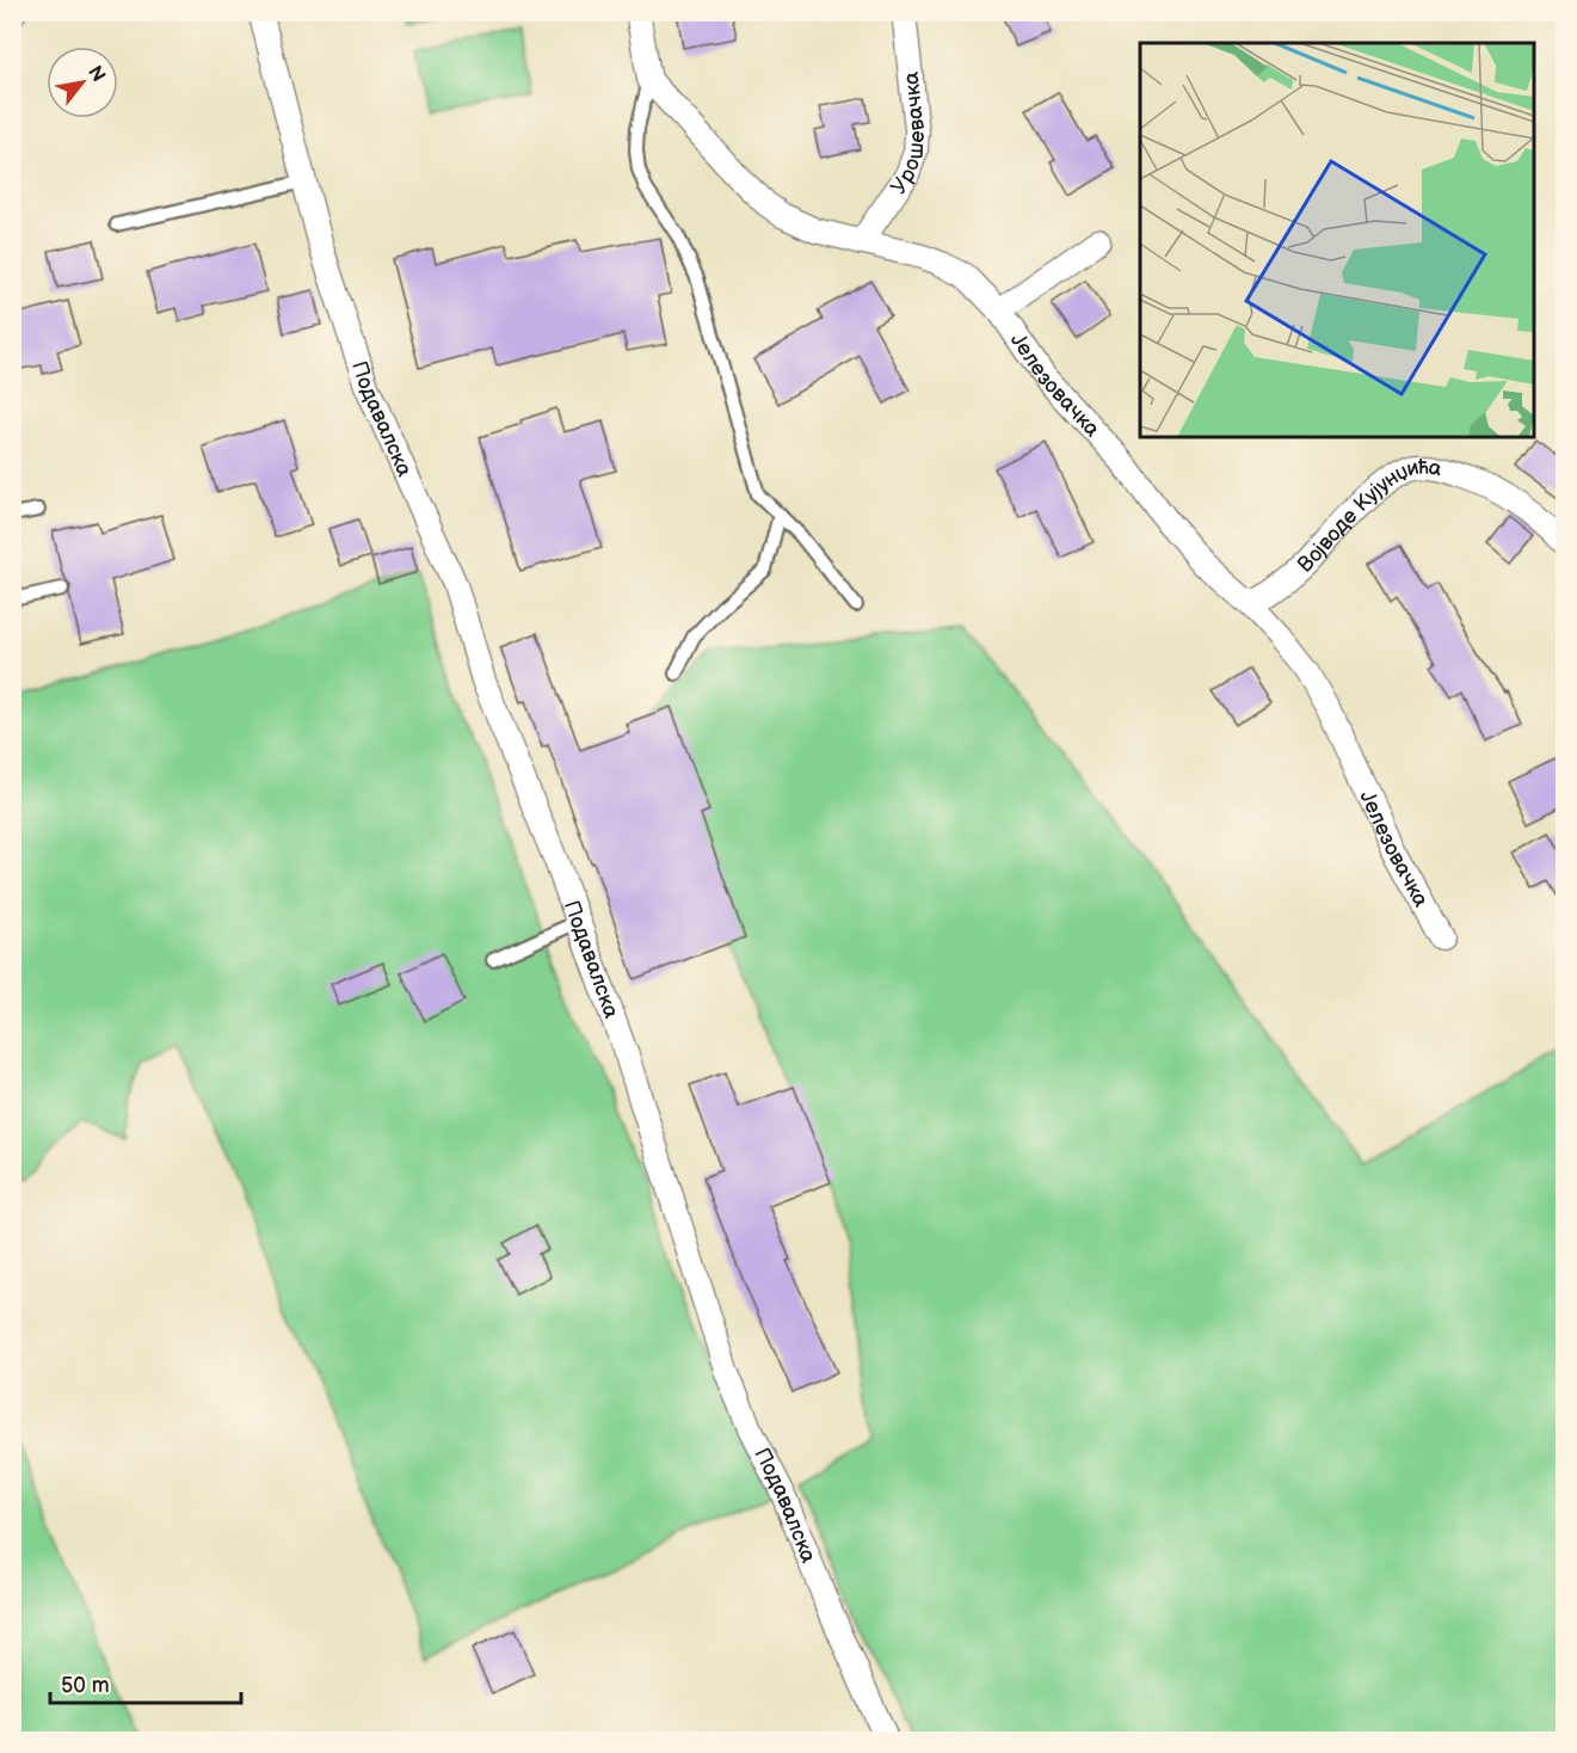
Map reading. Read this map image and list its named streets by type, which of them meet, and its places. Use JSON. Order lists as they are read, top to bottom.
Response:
{
  "streets": {
    "street": [
      "Урошевачка",
      "Јелезовачка",
      "Подавалска",
      "Војводе Кујунџића"
    ]
  },
  "crossings": [
    ["Урошевачка", "Јелезовачка"],
    ["Јелезовачка", "Војводе Кујунџића"]
  ],
  "scale_bar": "50 m",
  "north": "top right"
}
